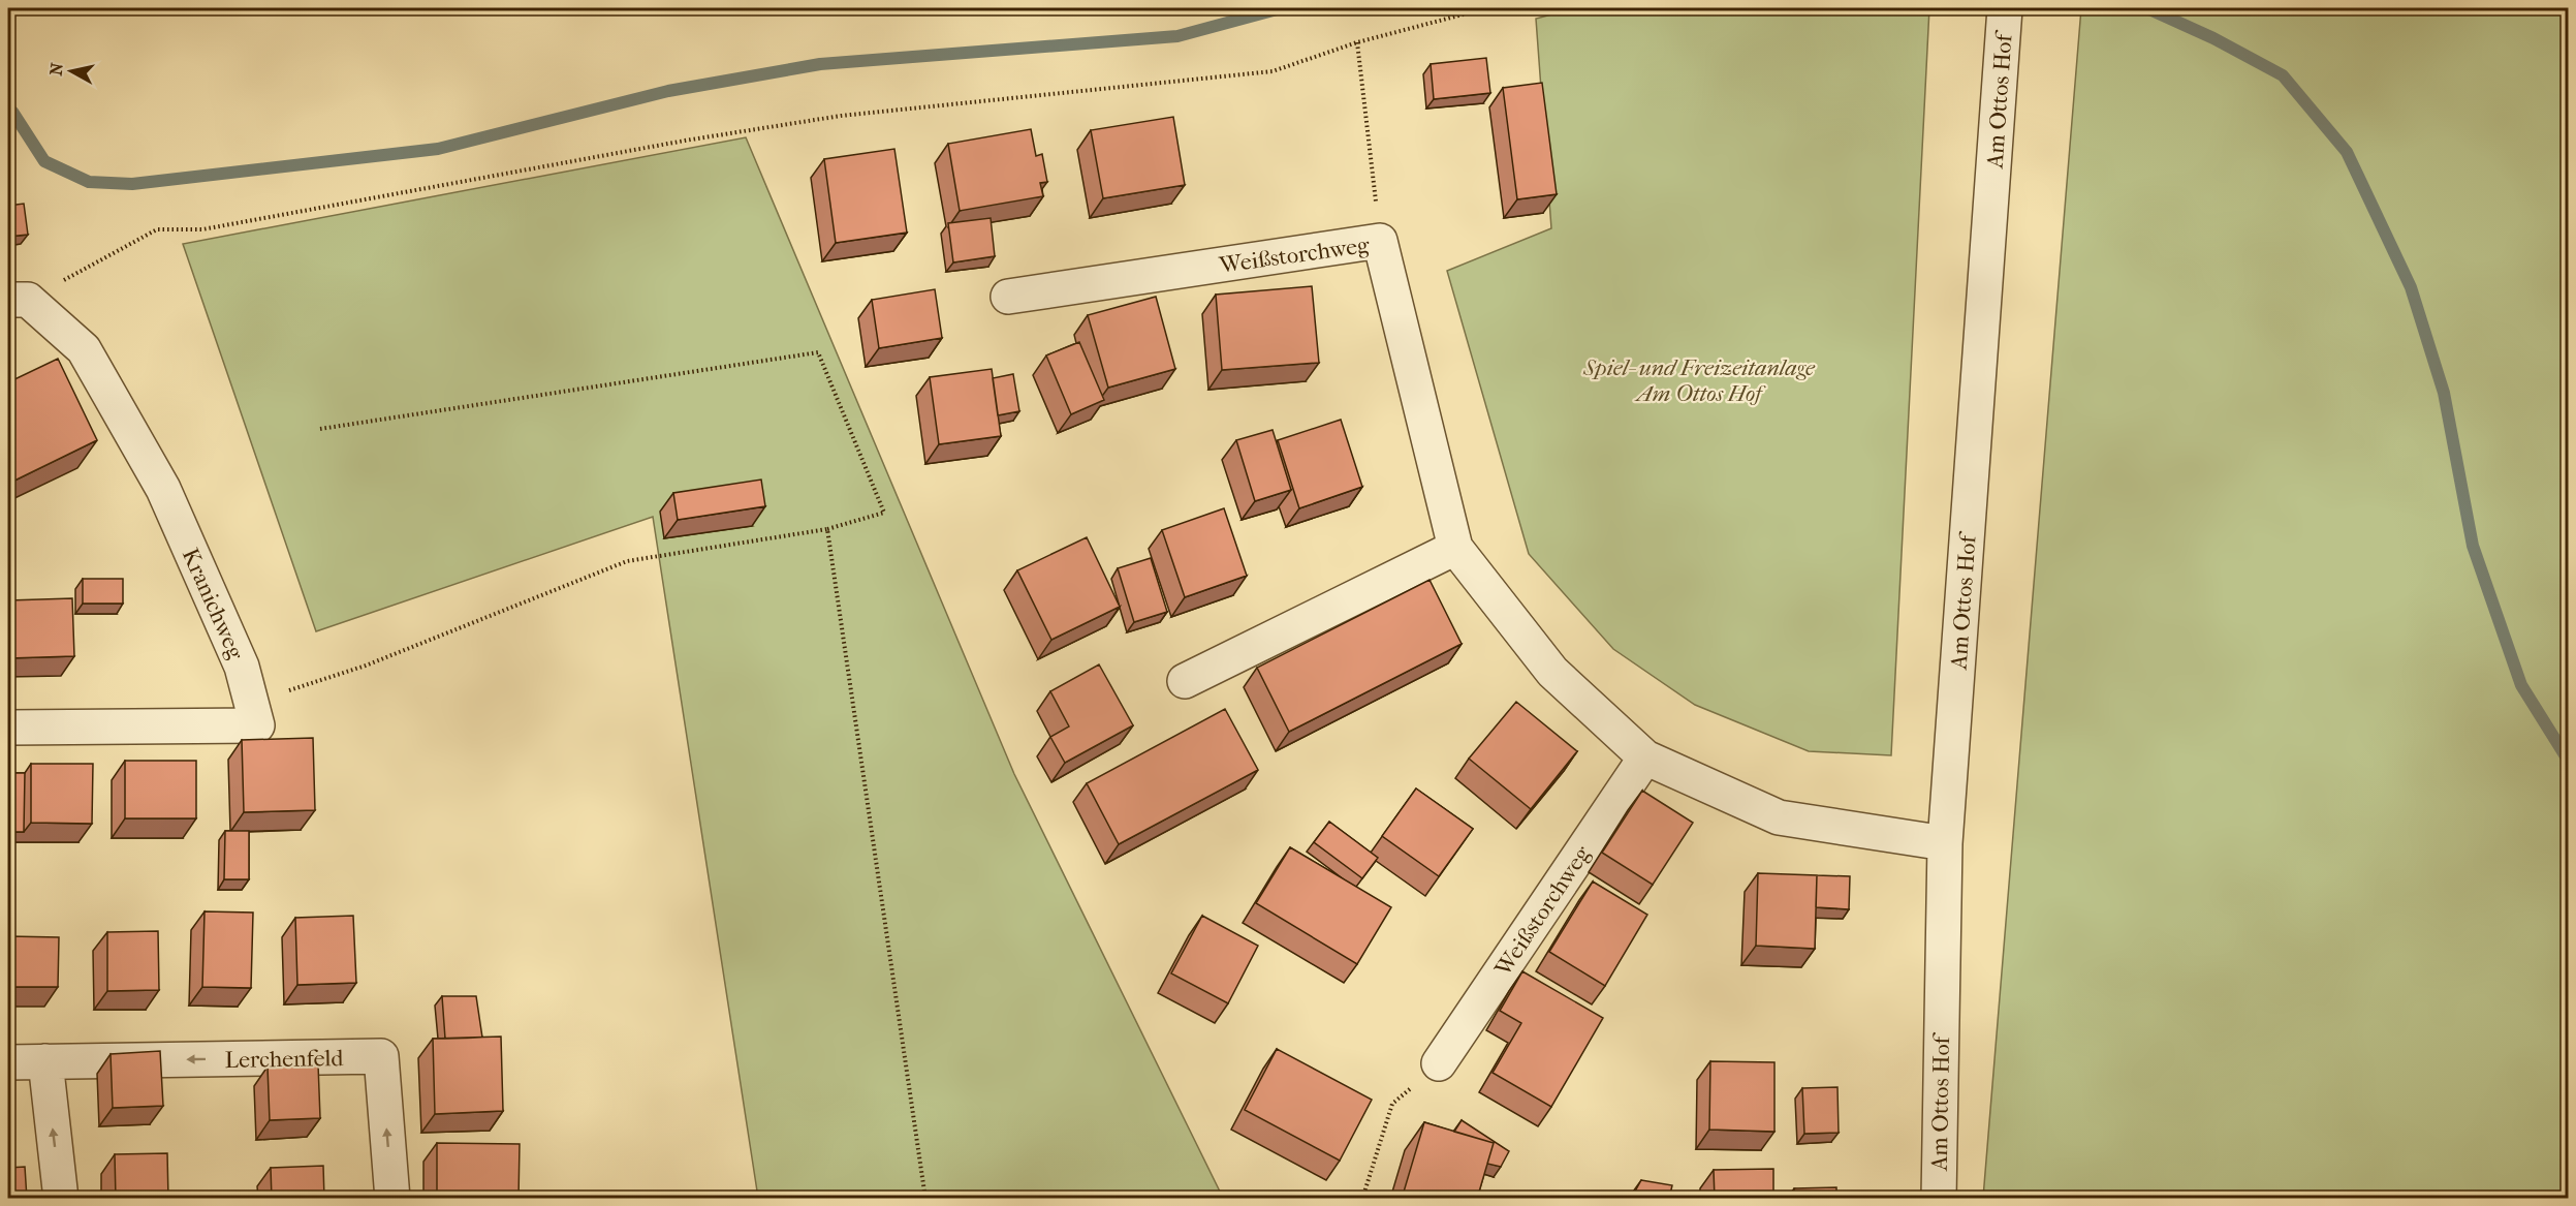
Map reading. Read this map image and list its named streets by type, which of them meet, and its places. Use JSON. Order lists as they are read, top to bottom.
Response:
{
  "streets": {
    "street": [
      "Am Ottos Hof",
      "Weißstorchweg",
      "Kranichweg",
      "Lerchenfeld"
    ]
  },
  "crossings": [
    ["Am Ottos Hof", "Weißstorchweg"]
  ],
  "parks": ["Spiel- und Freizeitanlage Am Ottos Hof"],
  "north": "left"
}
